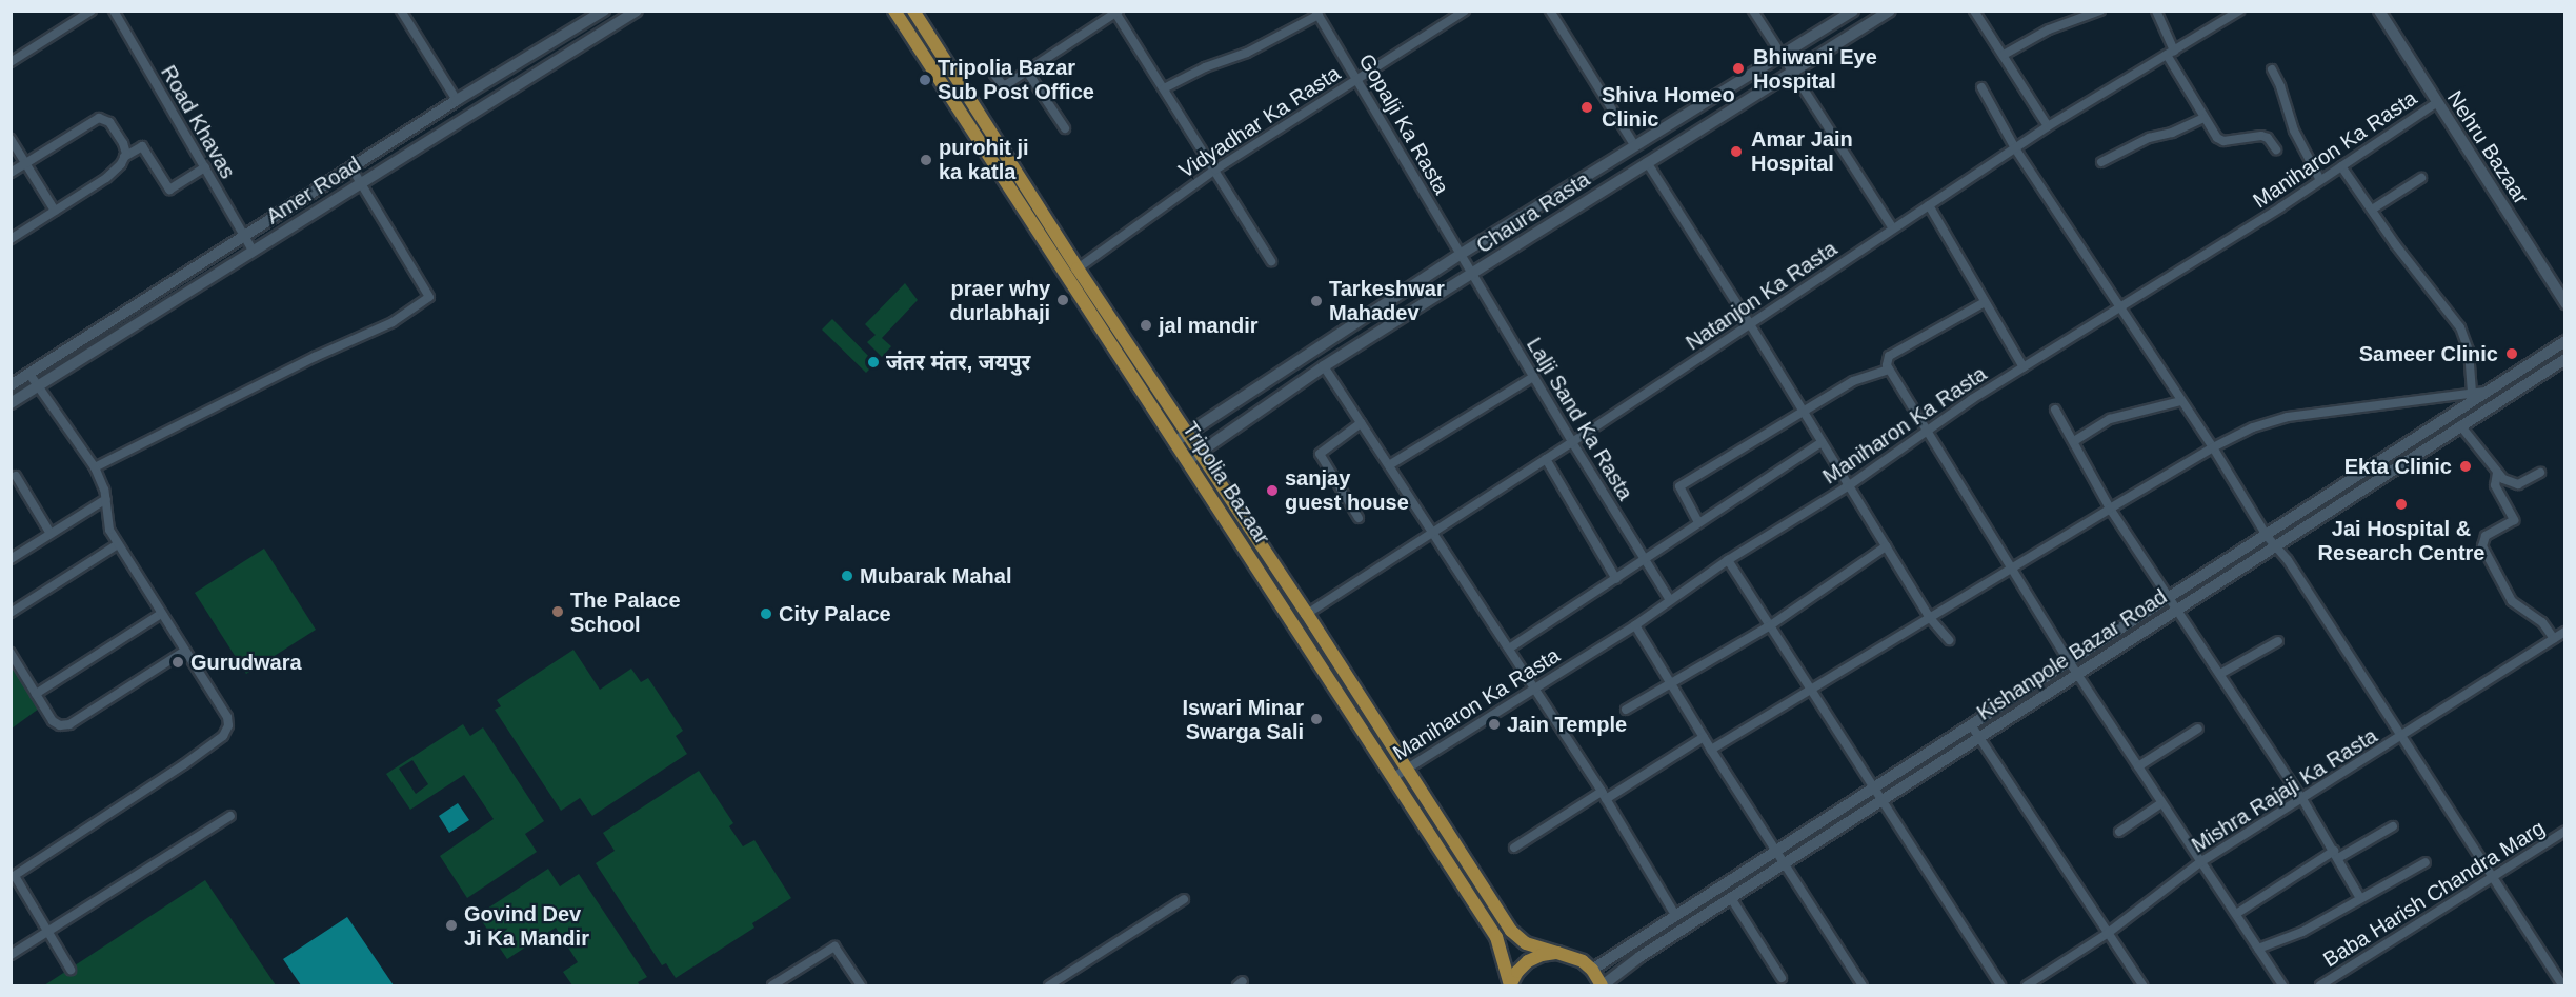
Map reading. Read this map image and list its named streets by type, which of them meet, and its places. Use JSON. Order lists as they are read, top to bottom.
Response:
{
  "streets": {
    "main road": ["Tripolia Bazaar"],
    "street": [
      "Road Khavas",
      "Vidyadhar Ka Rasta",
      "Gopalji Ka Rasta",
      "Nehru Bazaar",
      "Maniharon Ka Rasta",
      "Amer Road",
      "Chaura Rasta",
      "Natanjon Ka Rasta",
      "Lalji Sand Ka Rasta",
      "Kishanpole Bazar Road",
      "Mishra Rajaji Ka Rasta",
      "Baba Harish Chandra Marg"
    ]
  },
  "crossings": [
    ["Road Khavas", "Amer Road"],
    ["Vidyadhar Ka Rasta", "Gopalji Ka Rasta"],
    ["Vidyadhar Ka Rasta", "Tripolia Bazaar"],
    ["Gopalji Ka Rasta", "Chaura Rasta"],
    ["Gopalji Ka Rasta", "Lalji Sand Ka Rasta"],
    ["Nehru Bazaar", "Maniharon Ka Rasta"],
    ["Maniharon Ka Rasta", "Lalji Sand Ka Rasta"],
    ["Maniharon Ka Rasta", "Tripolia Bazaar"],
    ["Chaura Rasta", "Lalji Sand Ka Rasta"],
    ["Chaura Rasta", "Tripolia Bazaar"],
    ["Natanjon Ka Rasta", "Lalji Sand Ka Rasta"],
    ["Natanjon Ka Rasta", "Tripolia Bazaar"]
  ],
  "places": [
    "Bhiwani Eye Hospital",
    "Tripolia Bazar Sub Post Office",
    "Shiva Homeo Clinic",
    "Amar Jain Hospital",
    "purohit ji ka katla",
    "praer why durlabhaji",
    "Tarkeshwar Mahadev",
    "jal mandir",
    "Sameer Clinic",
    "जंतर मंतर, जयपुर",
    "Ekta Clinic",
    "sanjay guest house",
    "Jai Hospital & Research Centre",
    "Mubarak Mahal",
    "The Palace School",
    "City Palace",
    "Gurudwara",
    "Iswari Minar Swarga Sali",
    "Jain Temple",
    "Govind Dev Ji Ka Mandir"
  ]
}
